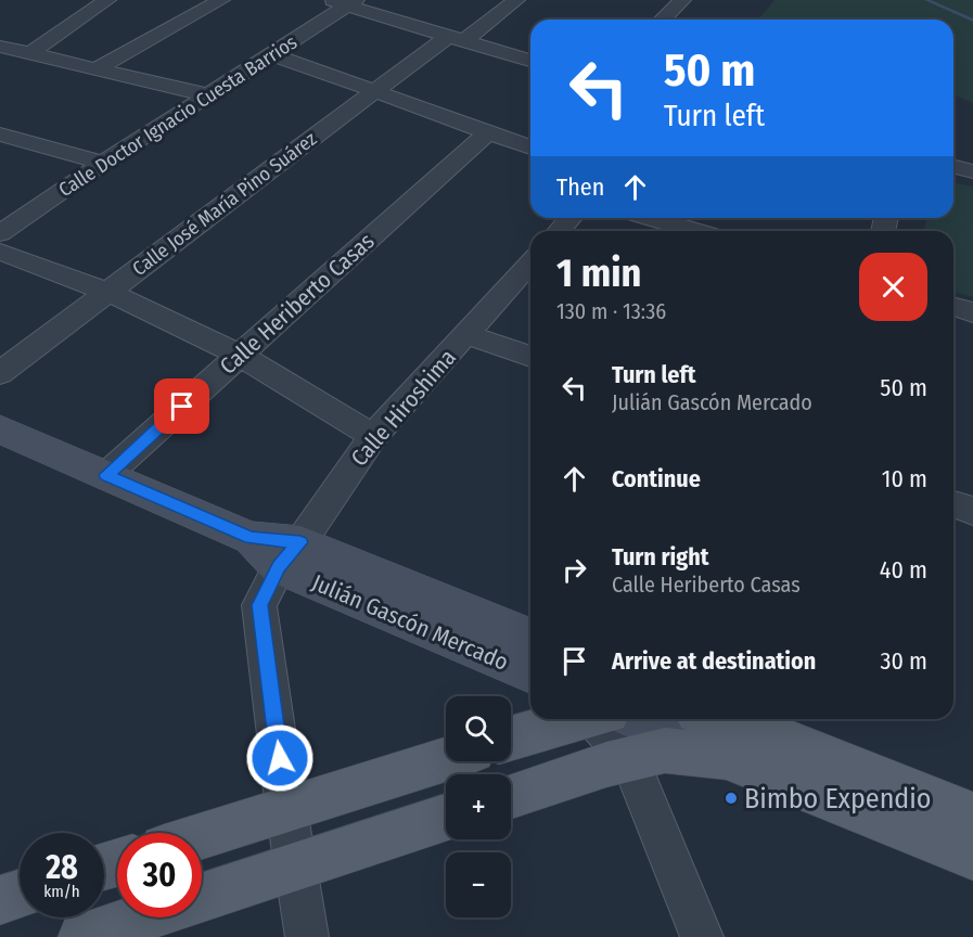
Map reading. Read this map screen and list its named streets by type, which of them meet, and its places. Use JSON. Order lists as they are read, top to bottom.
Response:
{
  "streets": {
    "street": [
      "Calle Doctor Ignacio Cuesta Barrios",
      "Calle José María Pino Suárez",
      "Calle Heriberto Casas",
      "Calle Hiroshima",
      "Julián Gascón Mercado"
    ]
  },
  "crossings": [
    ["Calle Heriberto Casas", "Julián Gascón Mercado"],
    ["Calle Hiroshima", "Julián Gascón Mercado"]
  ],
  "places": ["Bimbo Expendio"],
  "page": {
    "turn": ["50 m", "Turn left"],
    "then": "Then",
    "heading": ["1 min", "130 m · 13:36"],
    "list": [
      {
        "name": "Turn left",
        "note": "Julián Gascón Mercado",
        "value": "50 m"
      },
      {
        "name": "Continue",
        "value": "10 m"
      },
      {
        "name": "Turn right",
        "note": "Calle Heriberto Casas",
        "value": "40 m"
      },
      {
        "name": "Arrive at destination",
        "value": "30 m"
      }
    ],
    "map_buttons": ["+", "−"],
    "speed": "28 km/h",
    "limit": "30"
  }
}
